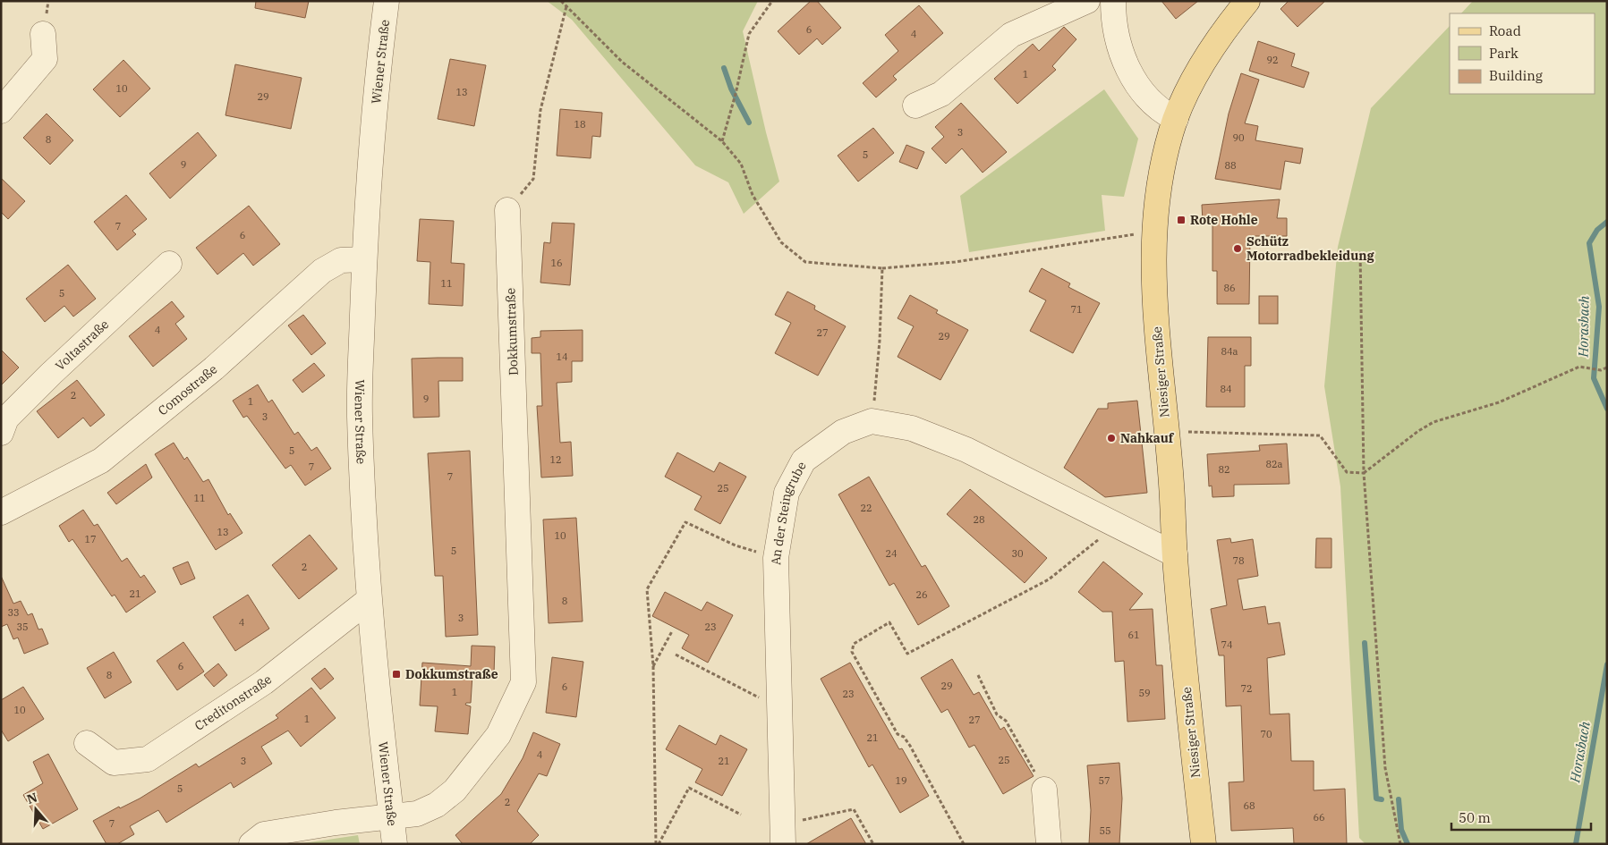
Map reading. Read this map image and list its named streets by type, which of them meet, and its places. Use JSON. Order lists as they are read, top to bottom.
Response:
{
  "streets": {
    "main road": ["Niesiger Straße"],
    "street": [
      "Wiener Straße",
      "Dokkumstraße",
      "Voltastraße",
      "Comostraße",
      "An der Steingrube",
      "Creditonstraße"
    ]
  },
  "crossings": [
    ["Wiener Straße", "Dokkumstraße"],
    ["Wiener Straße", "Comostraße"],
    ["Wiener Straße", "Creditonstraße"]
  ],
  "water": ["Horasbach"],
  "places": {
    "transit": ["Rote Hohle", "Dokkumstraße"],
    "other": ["Schütz Motorradbekleidung", "Nahkauf"]
  },
  "house_numbers": [
    "6",
    "4",
    "92",
    "1",
    "10",
    "13",
    "29",
    "18",
    "3",
    "90",
    "8",
    "5",
    "9",
    "88",
    "7",
    "6",
    "16",
    "11",
    "86",
    "5",
    "71",
    "4",
    "27",
    "29",
    "84a",
    "14",
    "84",
    "2",
    "9",
    "1",
    "3",
    "5",
    "12",
    "82a",
    "7",
    "82",
    "7",
    "25",
    "11",
    "22",
    "28",
    "13",
    "10",
    "17",
    "5",
    "24",
    "30",
    "78",
    "2",
    "21",
    "26",
    "8",
    "33",
    "3",
    "4",
    "35",
    "23",
    "61",
    "74",
    "6",
    "8",
    "29",
    "6",
    "72",
    "1",
    "59",
    "23",
    "10",
    "1",
    "27",
    "70",
    "21",
    "4",
    "25",
    "3",
    "21",
    "19",
    "57",
    "5",
    "2",
    "68",
    "66",
    "7",
    "55"
  ],
  "legend": ["Road", "Park", "Building"],
  "scale_bar": "50 m",
  "north": "top"
}
